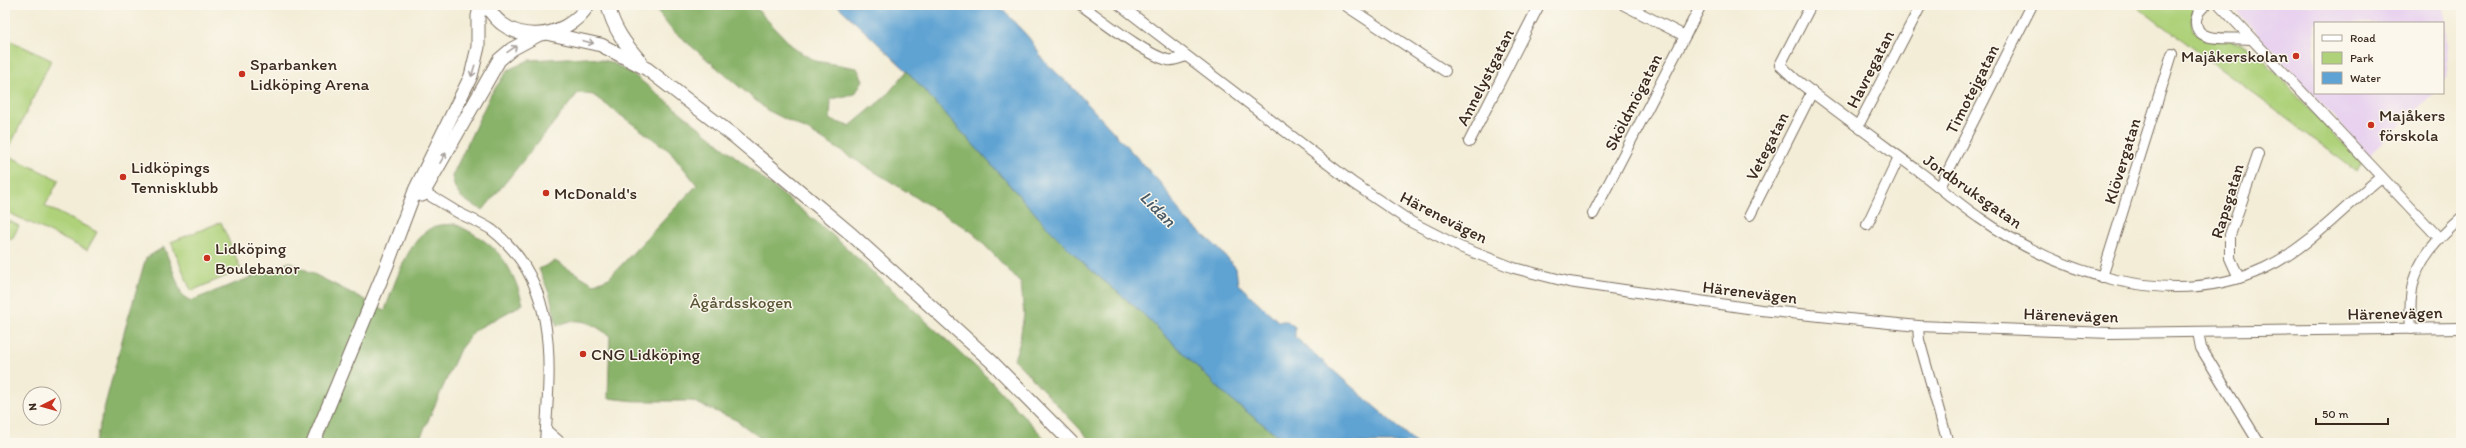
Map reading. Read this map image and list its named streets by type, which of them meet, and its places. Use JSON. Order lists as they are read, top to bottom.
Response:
{
  "streets": {
    "street": [
      "Havregatan",
      "Annelystgatan",
      "Timotejgatan",
      "Sköldmögatan",
      "Vetegatan",
      "Klövergatan",
      "Jordbruksgatan",
      "Rapsgatan",
      "Härenevägen"
    ]
  },
  "crossings": [
    ["Havregatan", "Jordbruksgatan"],
    ["Timotejgatan", "Jordbruksgatan"],
    ["Vetegatan", "Jordbruksgatan"],
    ["Klövergatan", "Jordbruksgatan"],
    ["Jordbruksgatan", "Rapsgatan"]
  ],
  "water": ["Lidan"],
  "parks": ["Ågårdsskogen"],
  "places": [
    "Majåkerskolan",
    "Sparbanken Lidköping Arena",
    "Majåkers förskola",
    "Lidköpings Tennisklubb",
    "McDonald's",
    "Lidköping Boulebanor",
    "CNG Lidköping"
  ],
  "legend": ["Road", "Park", "Water"],
  "scale_bar": "50 m",
  "north": "left"
}
